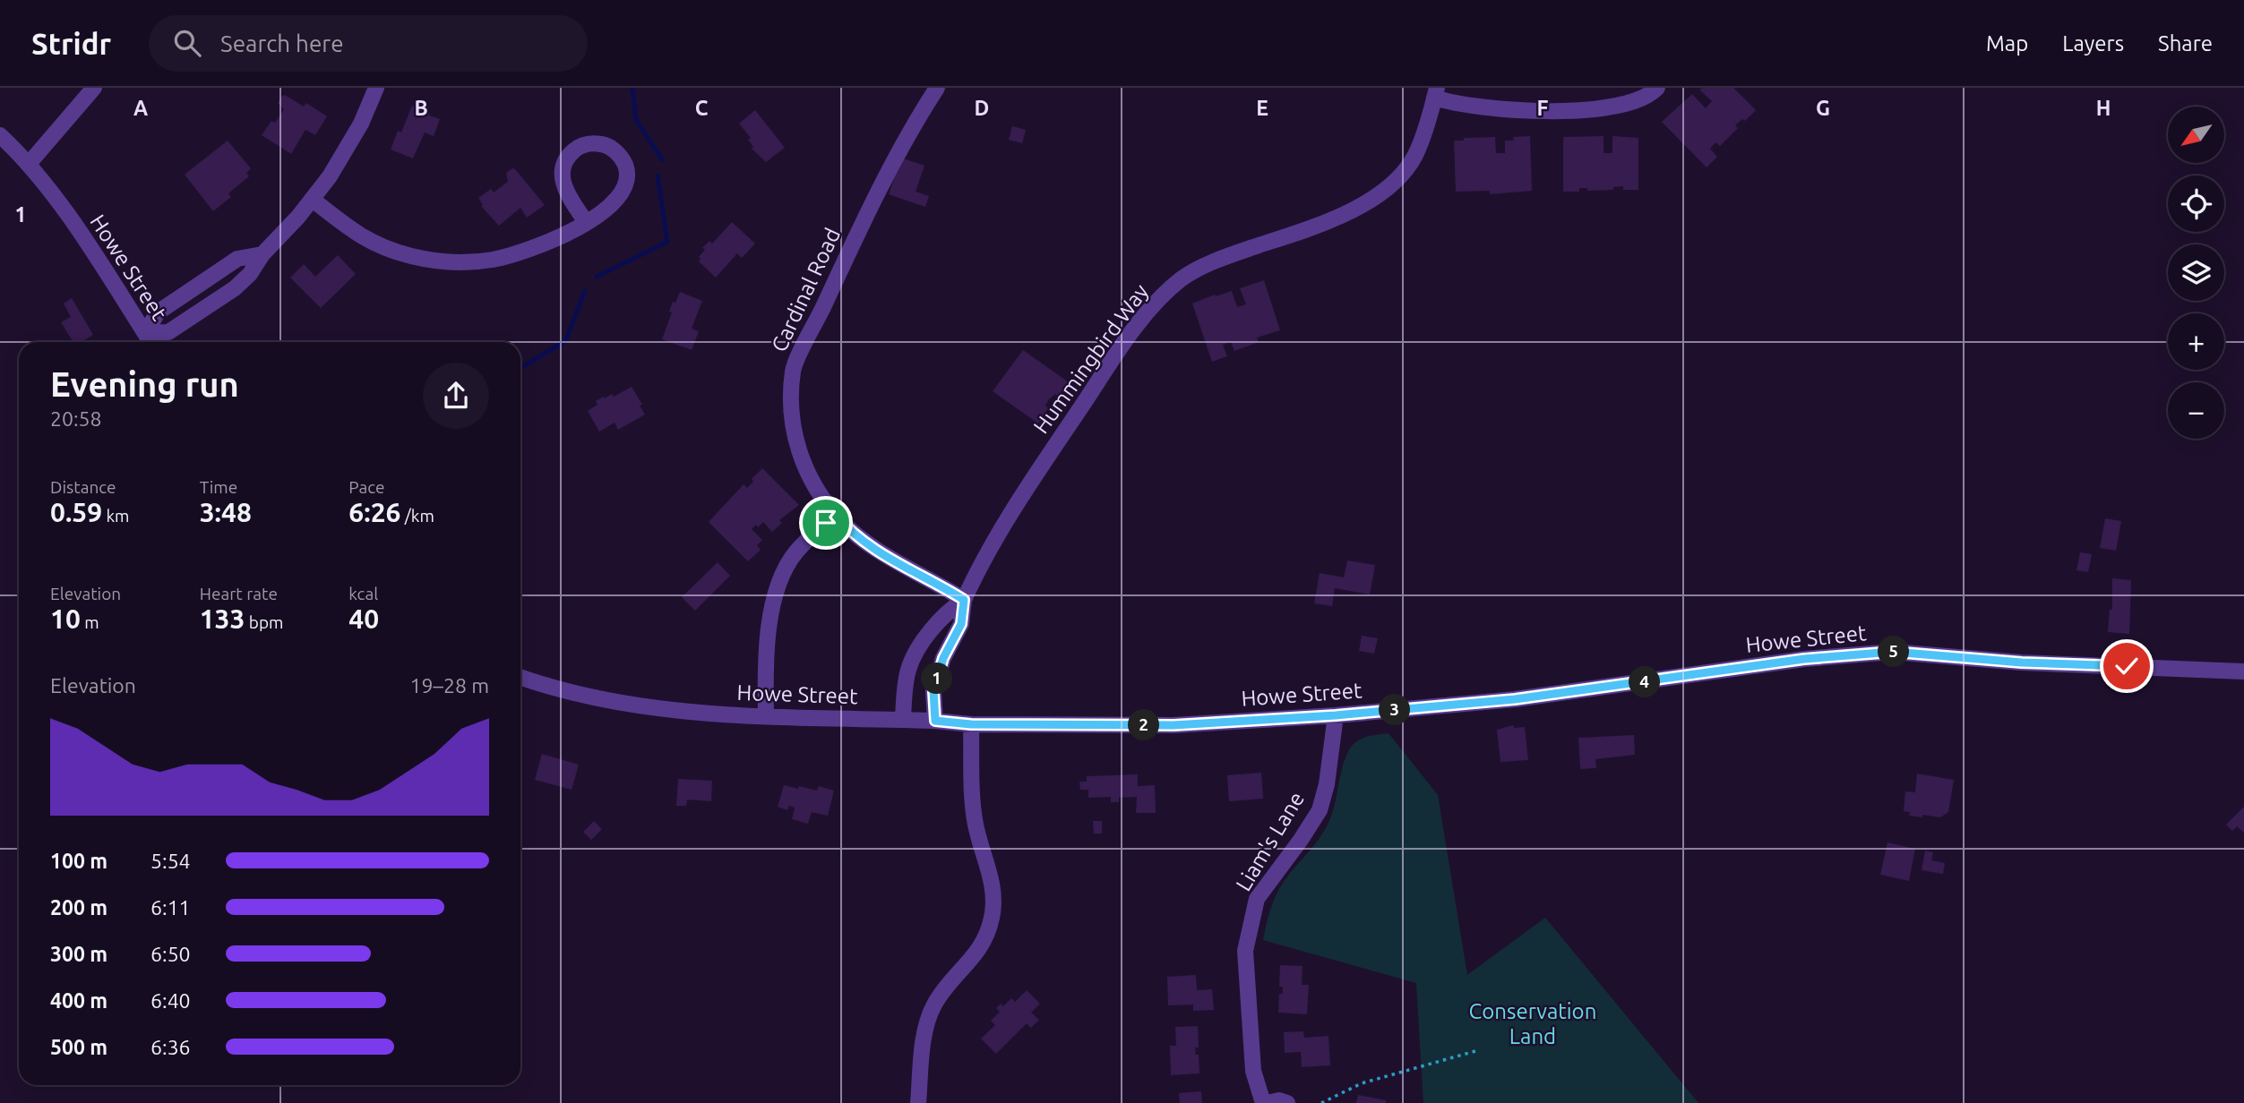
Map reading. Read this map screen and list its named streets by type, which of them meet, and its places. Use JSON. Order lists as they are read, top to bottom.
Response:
{
  "streets": {
    "street": [
      "Howe Street",
      "Cardinal Road",
      "Hummingbird Way",
      "Liam's Lane"
    ]
  },
  "crossings": [
    ["Howe Street", "Hummingbird Way"],
    ["Howe Street", "Liam's Lane"],
    ["Cardinal Road", "Hummingbird Way"]
  ],
  "parks": ["Conservation Land"],
  "north": "bottom left",
  "page": {
    "header": "Stridr",
    "search": "Search here",
    "nav": ["Map", "Layers", "Share"],
    "map_buttons": ["+", "−"],
    "heading": ["Evening run", "20:58"],
    "stats": [
      ["Distance", "0.59 km"],
      ["Time", "3:48"],
      ["Pace", "6:26 /km"],
      ["Elevation", "10 m"],
      ["Heart rate", "133 bpm"],
      ["kcal", "40"]
    ],
    "pins": [
      "5",
      "1",
      "4",
      "3",
      "2"
    ],
    "chart": ["Elevation", "19–28 m"],
    "list": [
      {
        "name": "100 m",
        "note": "5:54"
      },
      {
        "name": "200 m",
        "note": "6:11"
      },
      {
        "name": "300 m",
        "note": "6:50"
      },
      {
        "name": "400 m",
        "note": "6:40"
      },
      {
        "name": "500 m",
        "note": "6:36"
      }
    ]
  },
  "grid": {
    "columns": [
      "A",
      "B",
      "C",
      "D",
      "E",
      "F",
      "G",
      "H"
    ],
    "rows": ["1"]
  }
}
